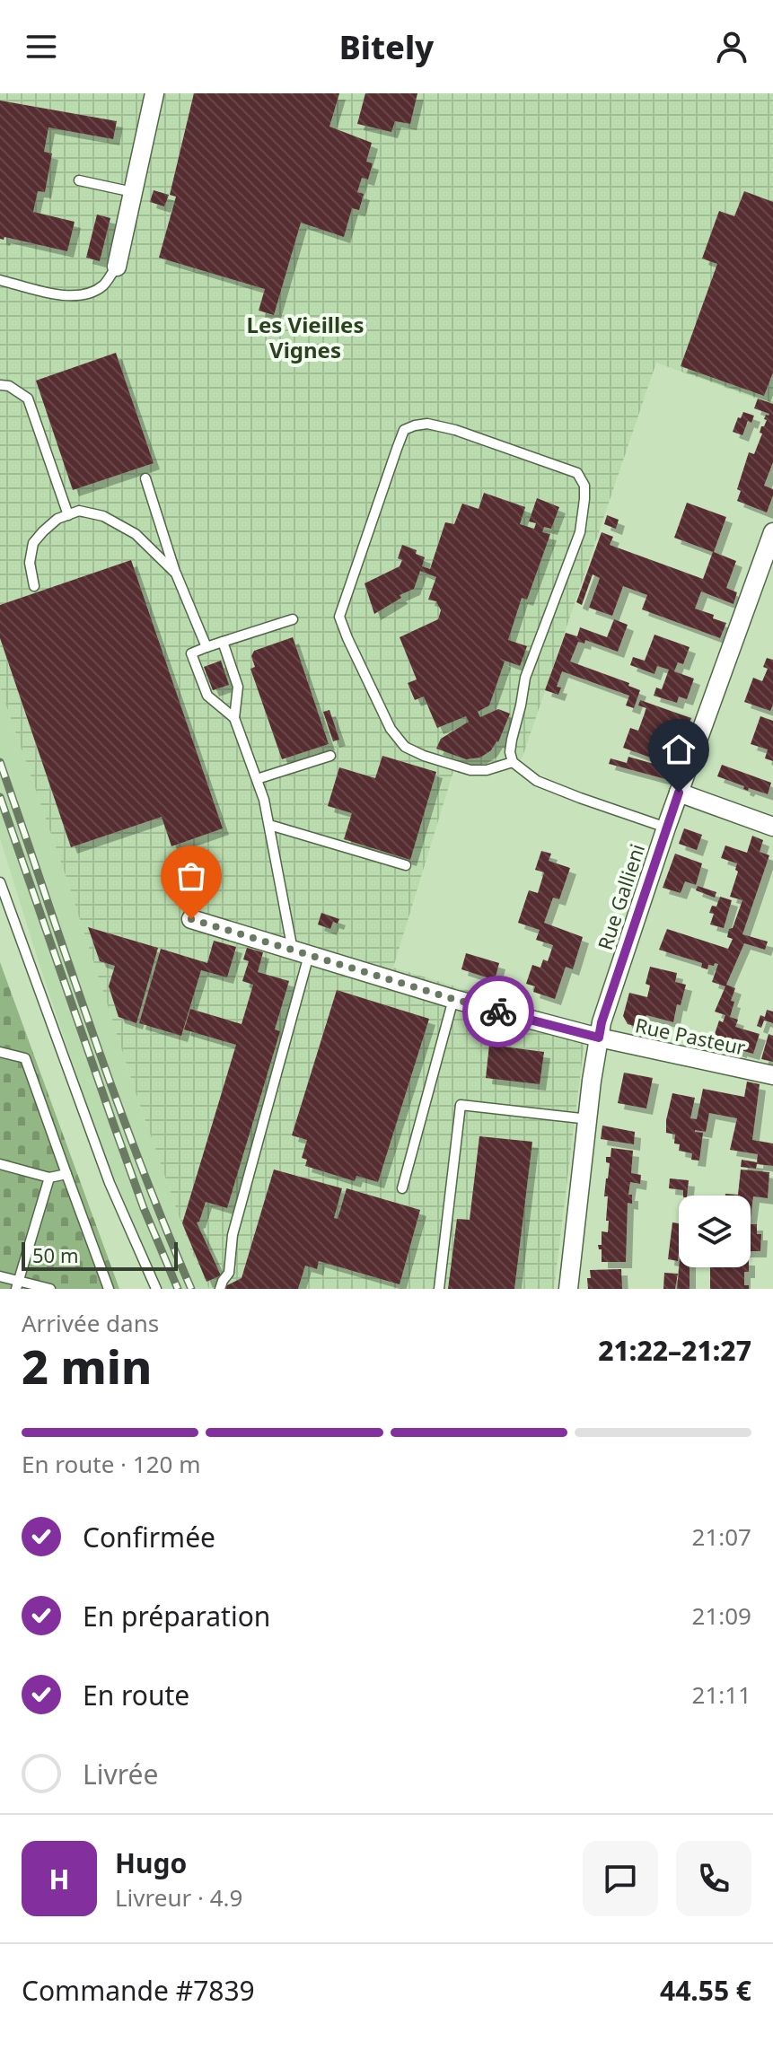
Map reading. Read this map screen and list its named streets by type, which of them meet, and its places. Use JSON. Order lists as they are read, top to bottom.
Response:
{
  "streets": {
    "street": ["Rue Gallieni", "Rue Pasteur"]
  },
  "crossings": [
    ["Rue Gallieni", "Rue Pasteur"]
  ],
  "districts": ["Les Vieilles Vignes"],
  "scale_bar": "50 m",
  "page": {
    "header": "Bitely",
    "scale": "50 m",
    "heading": ["2 min", "Arrivée dans", "21:22–21:27"],
    "panel": [
      "Hugo",
      "Livreur · 4.9",
      "Commande #7839",
      "44.55 €"
    ],
    "bar": "En route · 120 m",
    "list": [
      ["Confirmée", "21:07"],
      ["En préparation", "21:09"],
      ["En route", "21:11"],
      "Livrée"
    ],
    "round": "H"
  }
}
